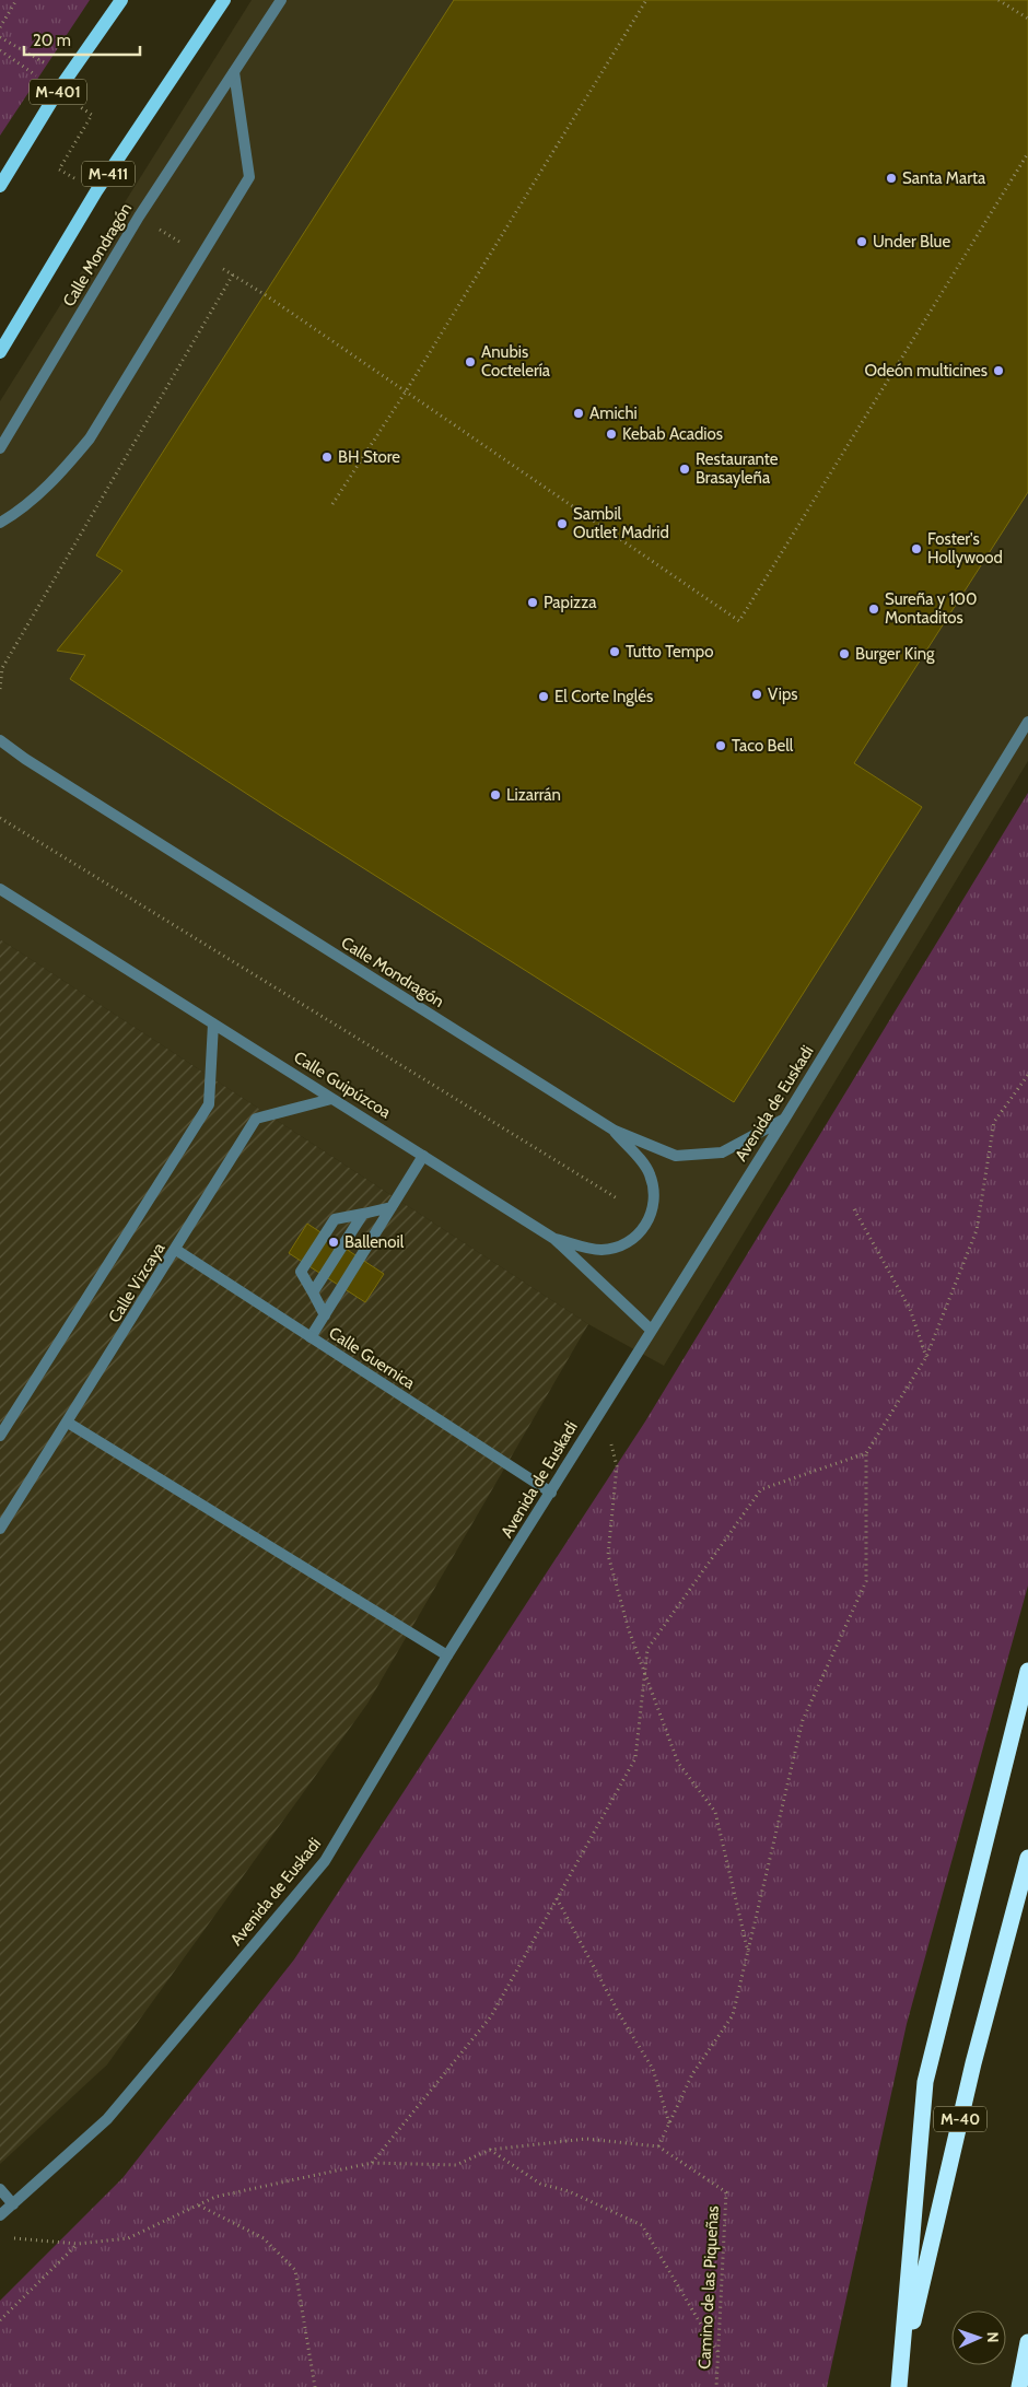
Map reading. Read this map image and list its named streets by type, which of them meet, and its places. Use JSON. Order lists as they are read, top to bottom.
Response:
{
  "streets": {
    "highway": ["M-40"],
    "main road": ["M-401", "M-411"],
    "street": [
      "Calle Mondragón",
      "Calle Guipúzcoa",
      "Avenida de Euskadi",
      "Calle Vizcaya",
      "Calle Guernica"
    ],
    "path": ["Camino de las Piqueñas"]
  },
  "crossings": [
    ["Calle Mondragón", "Avenida de Euskadi"],
    ["Calle Guipúzcoa", "Avenida de Euskadi"],
    ["Calle Guipúzcoa", "Calle Vizcaya"],
    ["Avenida de Euskadi", "Calle Guernica"],
    ["Calle Vizcaya", "Calle Guernica"]
  ],
  "places": [
    "Santa Marta",
    "Under Blue",
    "Anubis Coctelería",
    "Odeón multicines",
    "Amichi",
    "Kebab Acadios",
    "BH Store",
    "Restaurante Brasayleña",
    "Sambil Outlet Madrid",
    "Foster's Hollywood",
    "Papizza",
    "Sureña y 100 Montaditos",
    "Tutto Tempo",
    "Burger King",
    "Vips",
    "El Corte Inglés",
    "Taco Bell",
    "Lizarrán",
    "Ballenoil"
  ],
  "scale_bar": "20 m",
  "north": "right"
}
